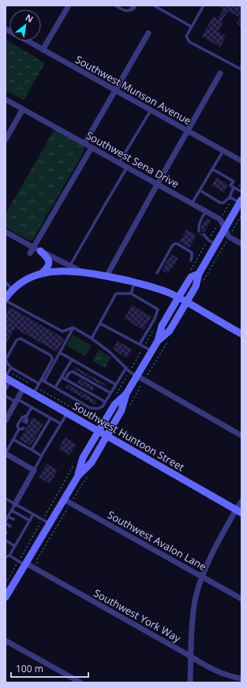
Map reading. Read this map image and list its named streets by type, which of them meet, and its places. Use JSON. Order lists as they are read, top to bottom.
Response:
{
  "streets": {
    "main road": ["Southwest Huntoon Street"],
    "street": [
      "Southwest Munson Avenue",
      "Southwest Sena Drive",
      "Southwest Avalon Lane",
      "Southwest York Way"
    ]
  },
  "scale_bar": "100 m",
  "north": "top right"
}
